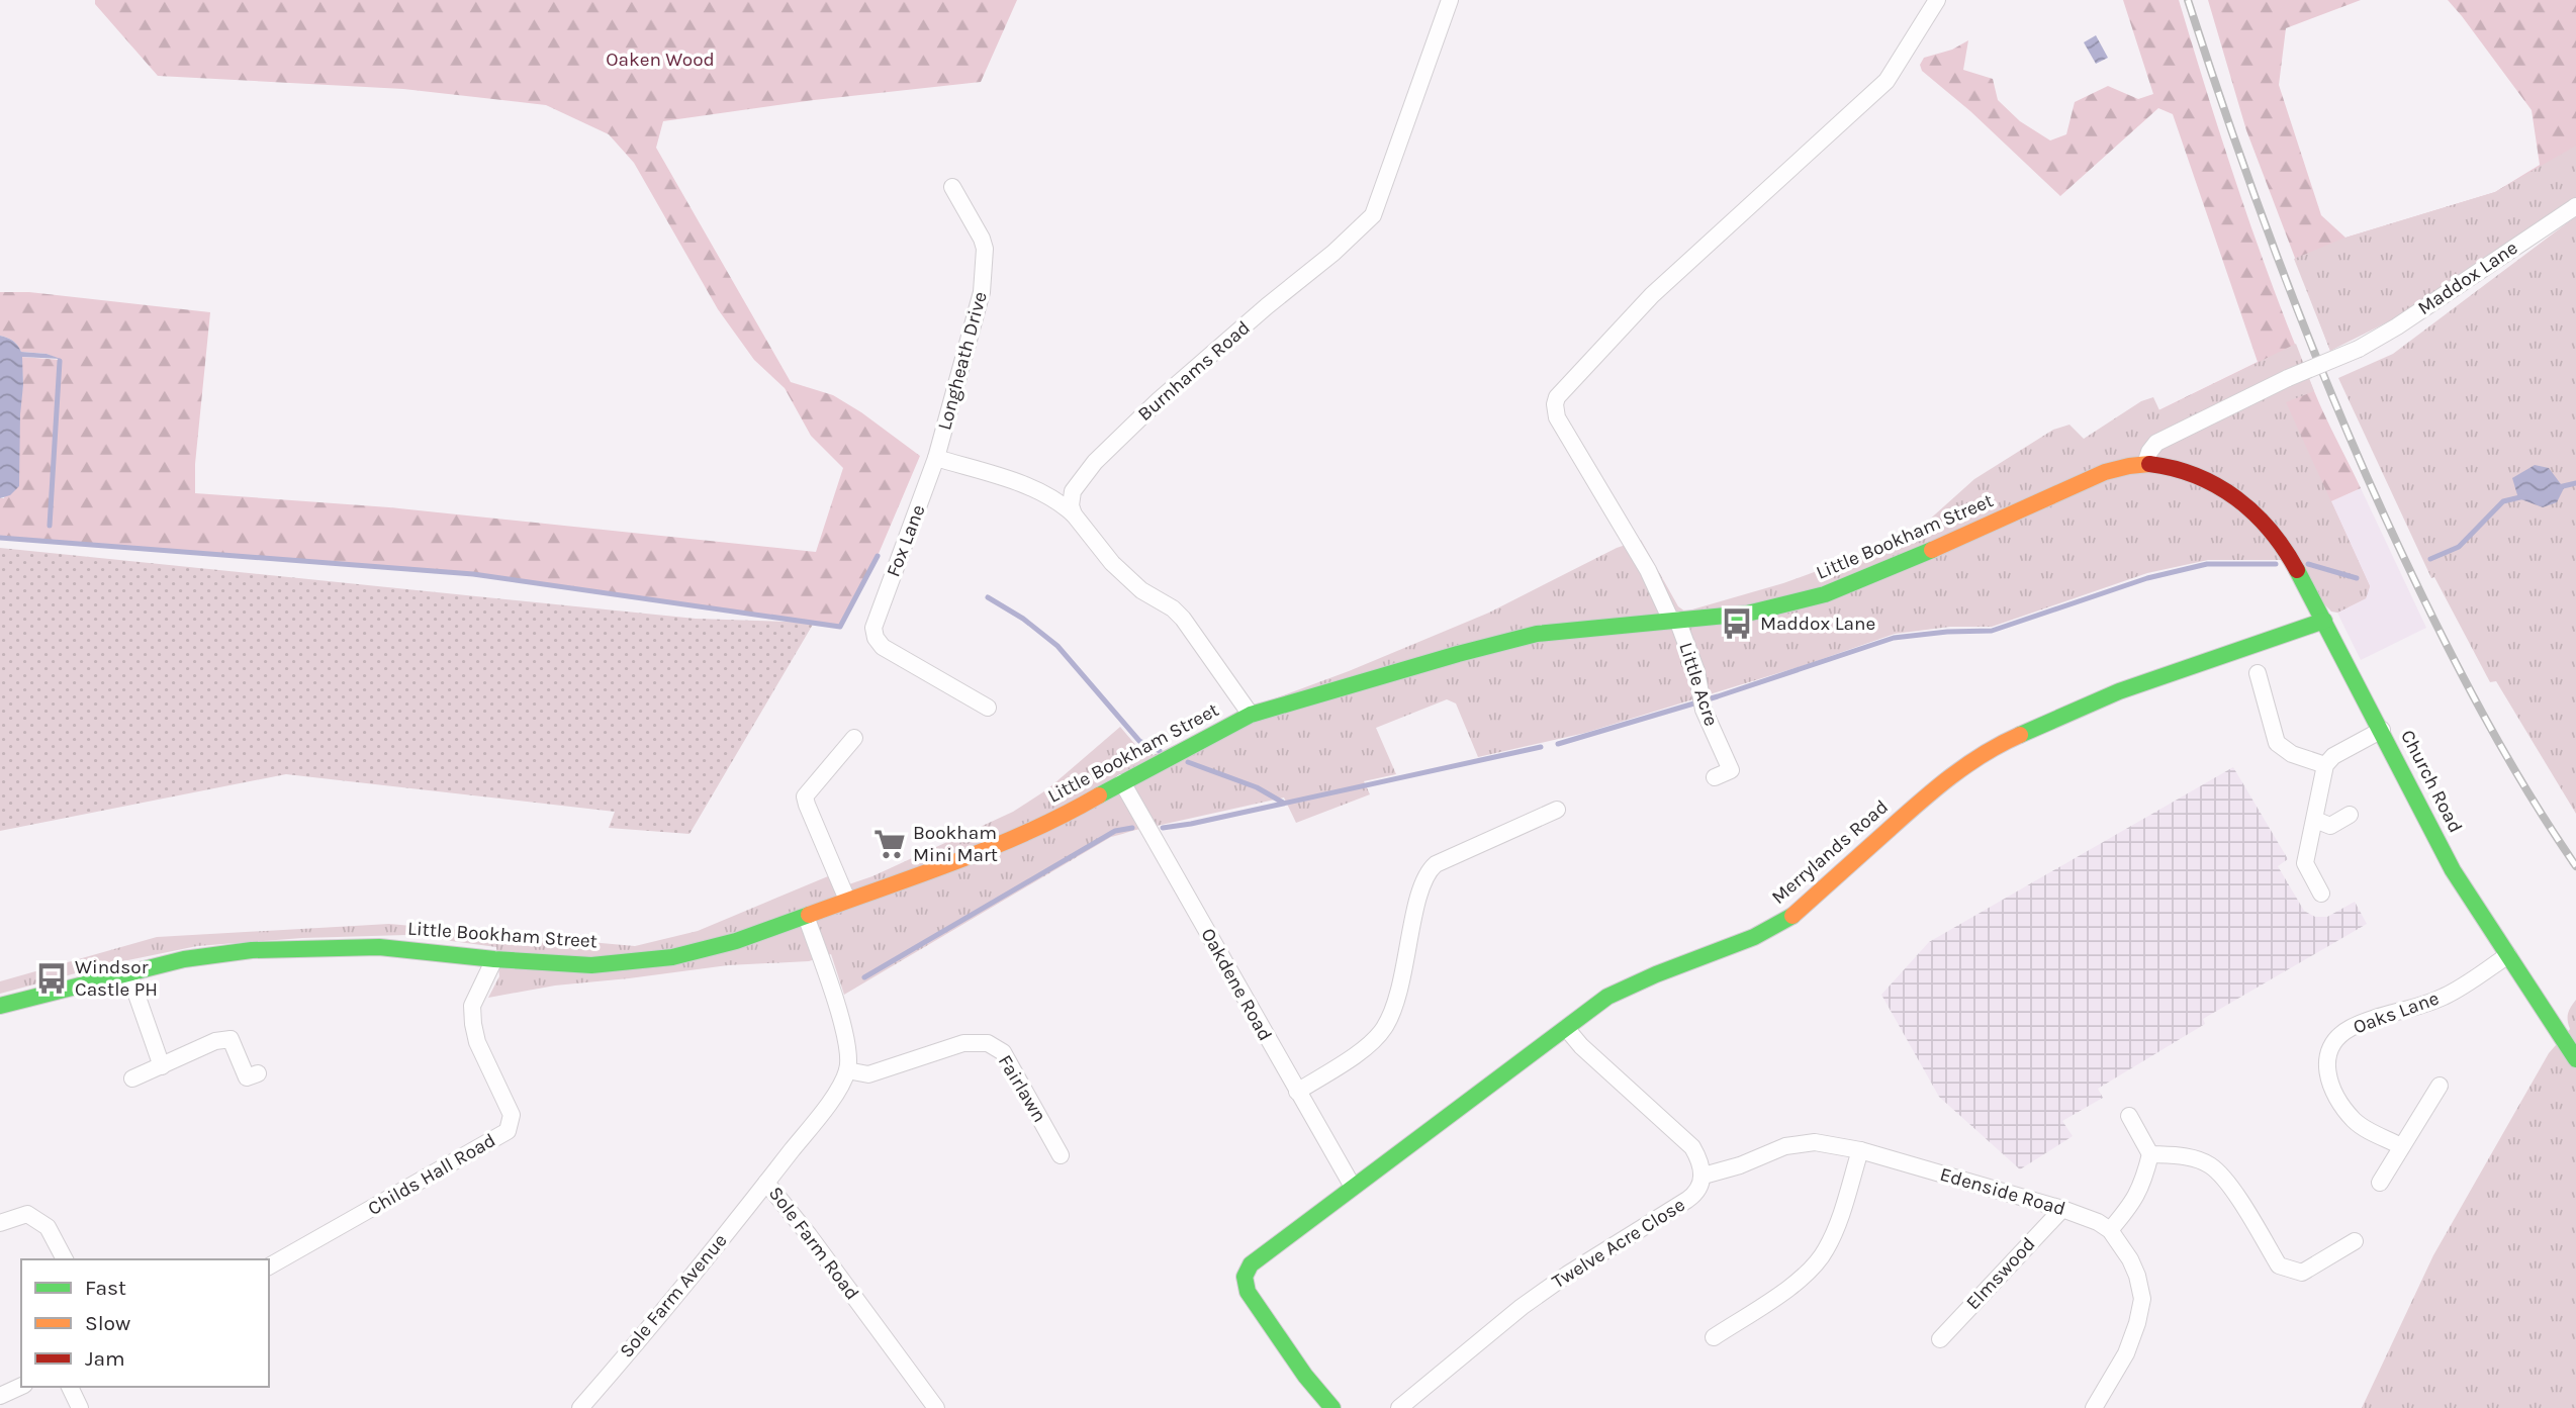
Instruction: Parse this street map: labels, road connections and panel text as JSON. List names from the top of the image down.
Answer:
{
  "streets": {
    "street": [
      "Maddox Lane",
      "Longheath Drive",
      "Burnhams Road",
      "Little Bookham Street",
      "Fox Lane",
      "Little Acre",
      "Church Road",
      "Merrylands Road",
      "Oakdene Road",
      "Oaks Lane",
      "Fairlawn",
      "Childs Hall Road",
      "Edenside Road",
      "Sole Farm Road",
      "Twelve Acre Close",
      "Elmswood",
      "Sole Farm Avenue"
    ]
  },
  "crossings": [
    ["Maddox Lane", "Little Bookham Street"],
    ["Longheath Drive", "Fox Lane"],
    ["Little Bookham Street", "Little Acre"],
    ["Little Bookham Street", "Church Road"],
    ["Little Bookham Street", "Oakdene Road"],
    ["Little Bookham Street", "Childs Hall Road"],
    ["Church Road", "Merrylands Road"],
    ["Church Road", "Oaks Lane"],
    ["Merrylands Road", "Oakdene Road"],
    ["Fairlawn", "Sole Farm Road"],
    ["Edenside Road", "Twelve Acre Close"],
    ["Edenside Road", "Elmswood"],
    ["Sole Farm Road", "Sole Farm Avenue"]
  ],
  "parks": ["Oaken Wood"],
  "places": {
    "bus stop": ["Maddox Lane", "Windsor Castle PH"],
    "supermarket": ["Bookham Mini Mart"]
  },
  "legend": ["Fast", "Slow", "Jam"]
}
